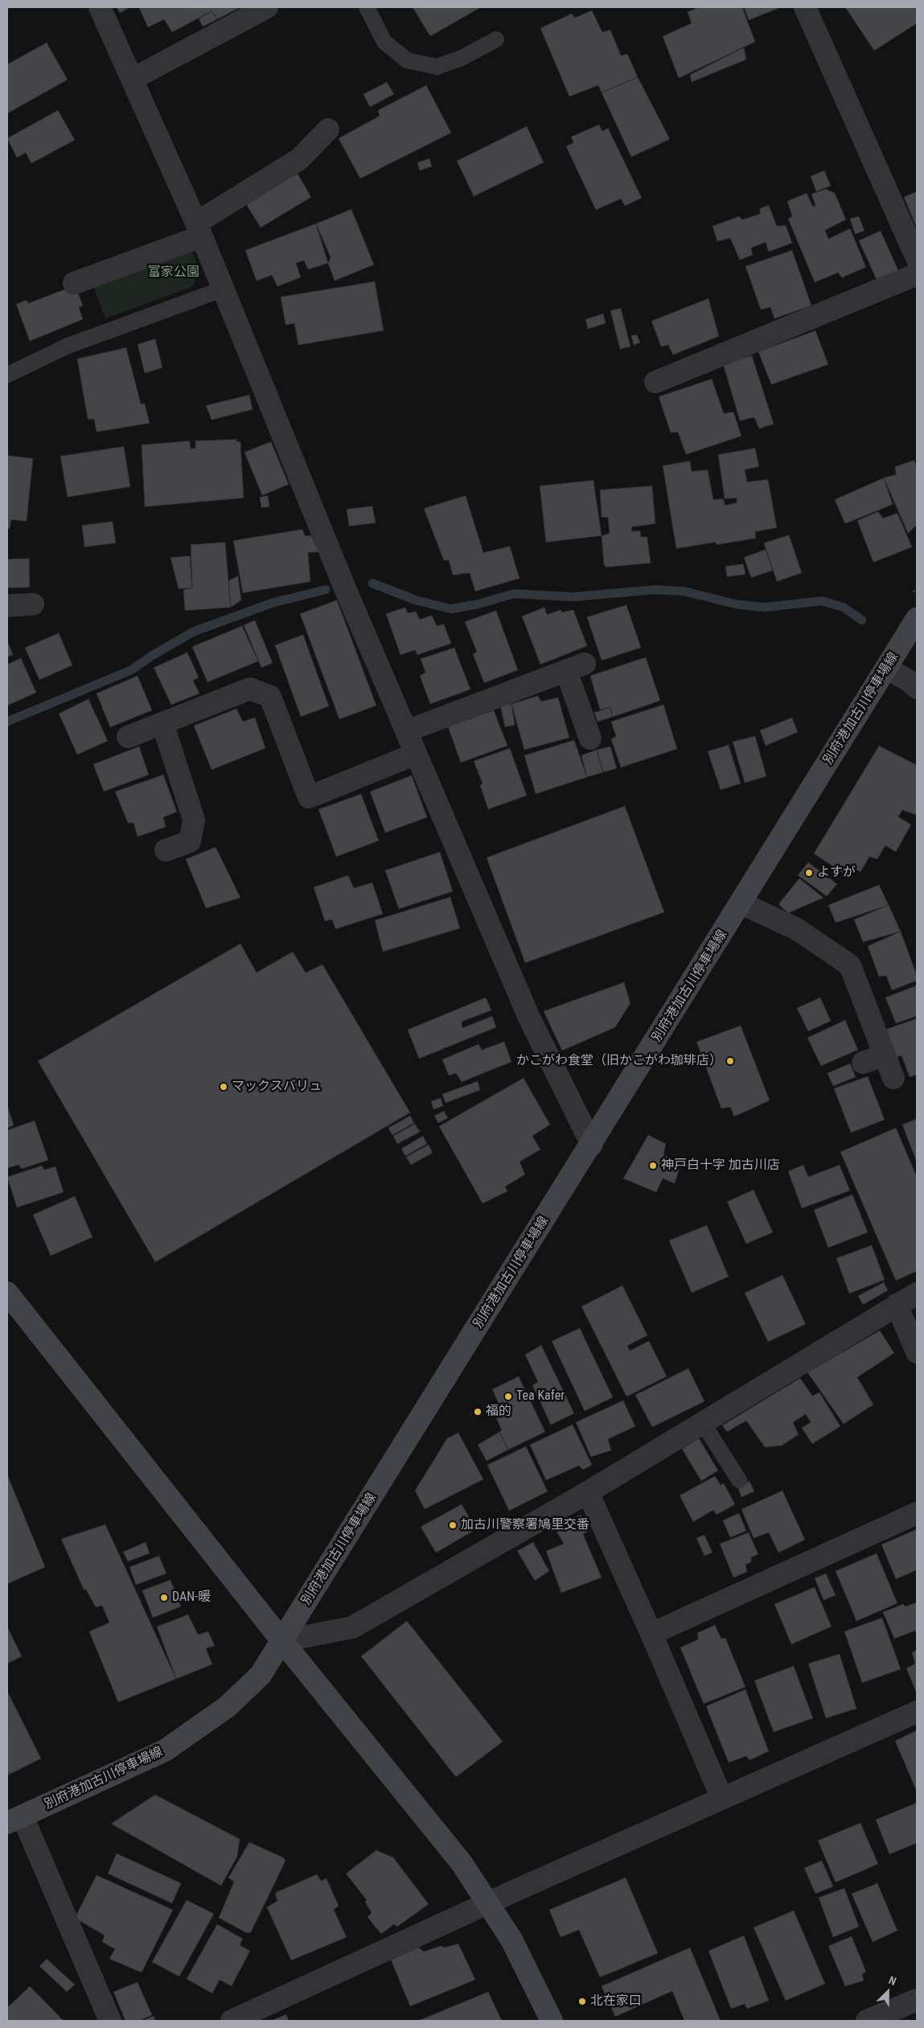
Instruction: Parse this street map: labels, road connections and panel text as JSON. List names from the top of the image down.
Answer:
{
  "streets": {
    "main road": ["別府港加古川停車場線"]
  },
  "parks": ["富家公園"],
  "places": [
    "よすが",
    "かこがわ食堂（旧かこがわ珈琲店）",
    "マックスバリュ",
    "神戸白十字 加古川店",
    "Tea Kafer",
    "福的",
    "加古川警察署鳩里交番",
    "DAN-暖",
    "北在家口"
  ],
  "north": "top right"
}
